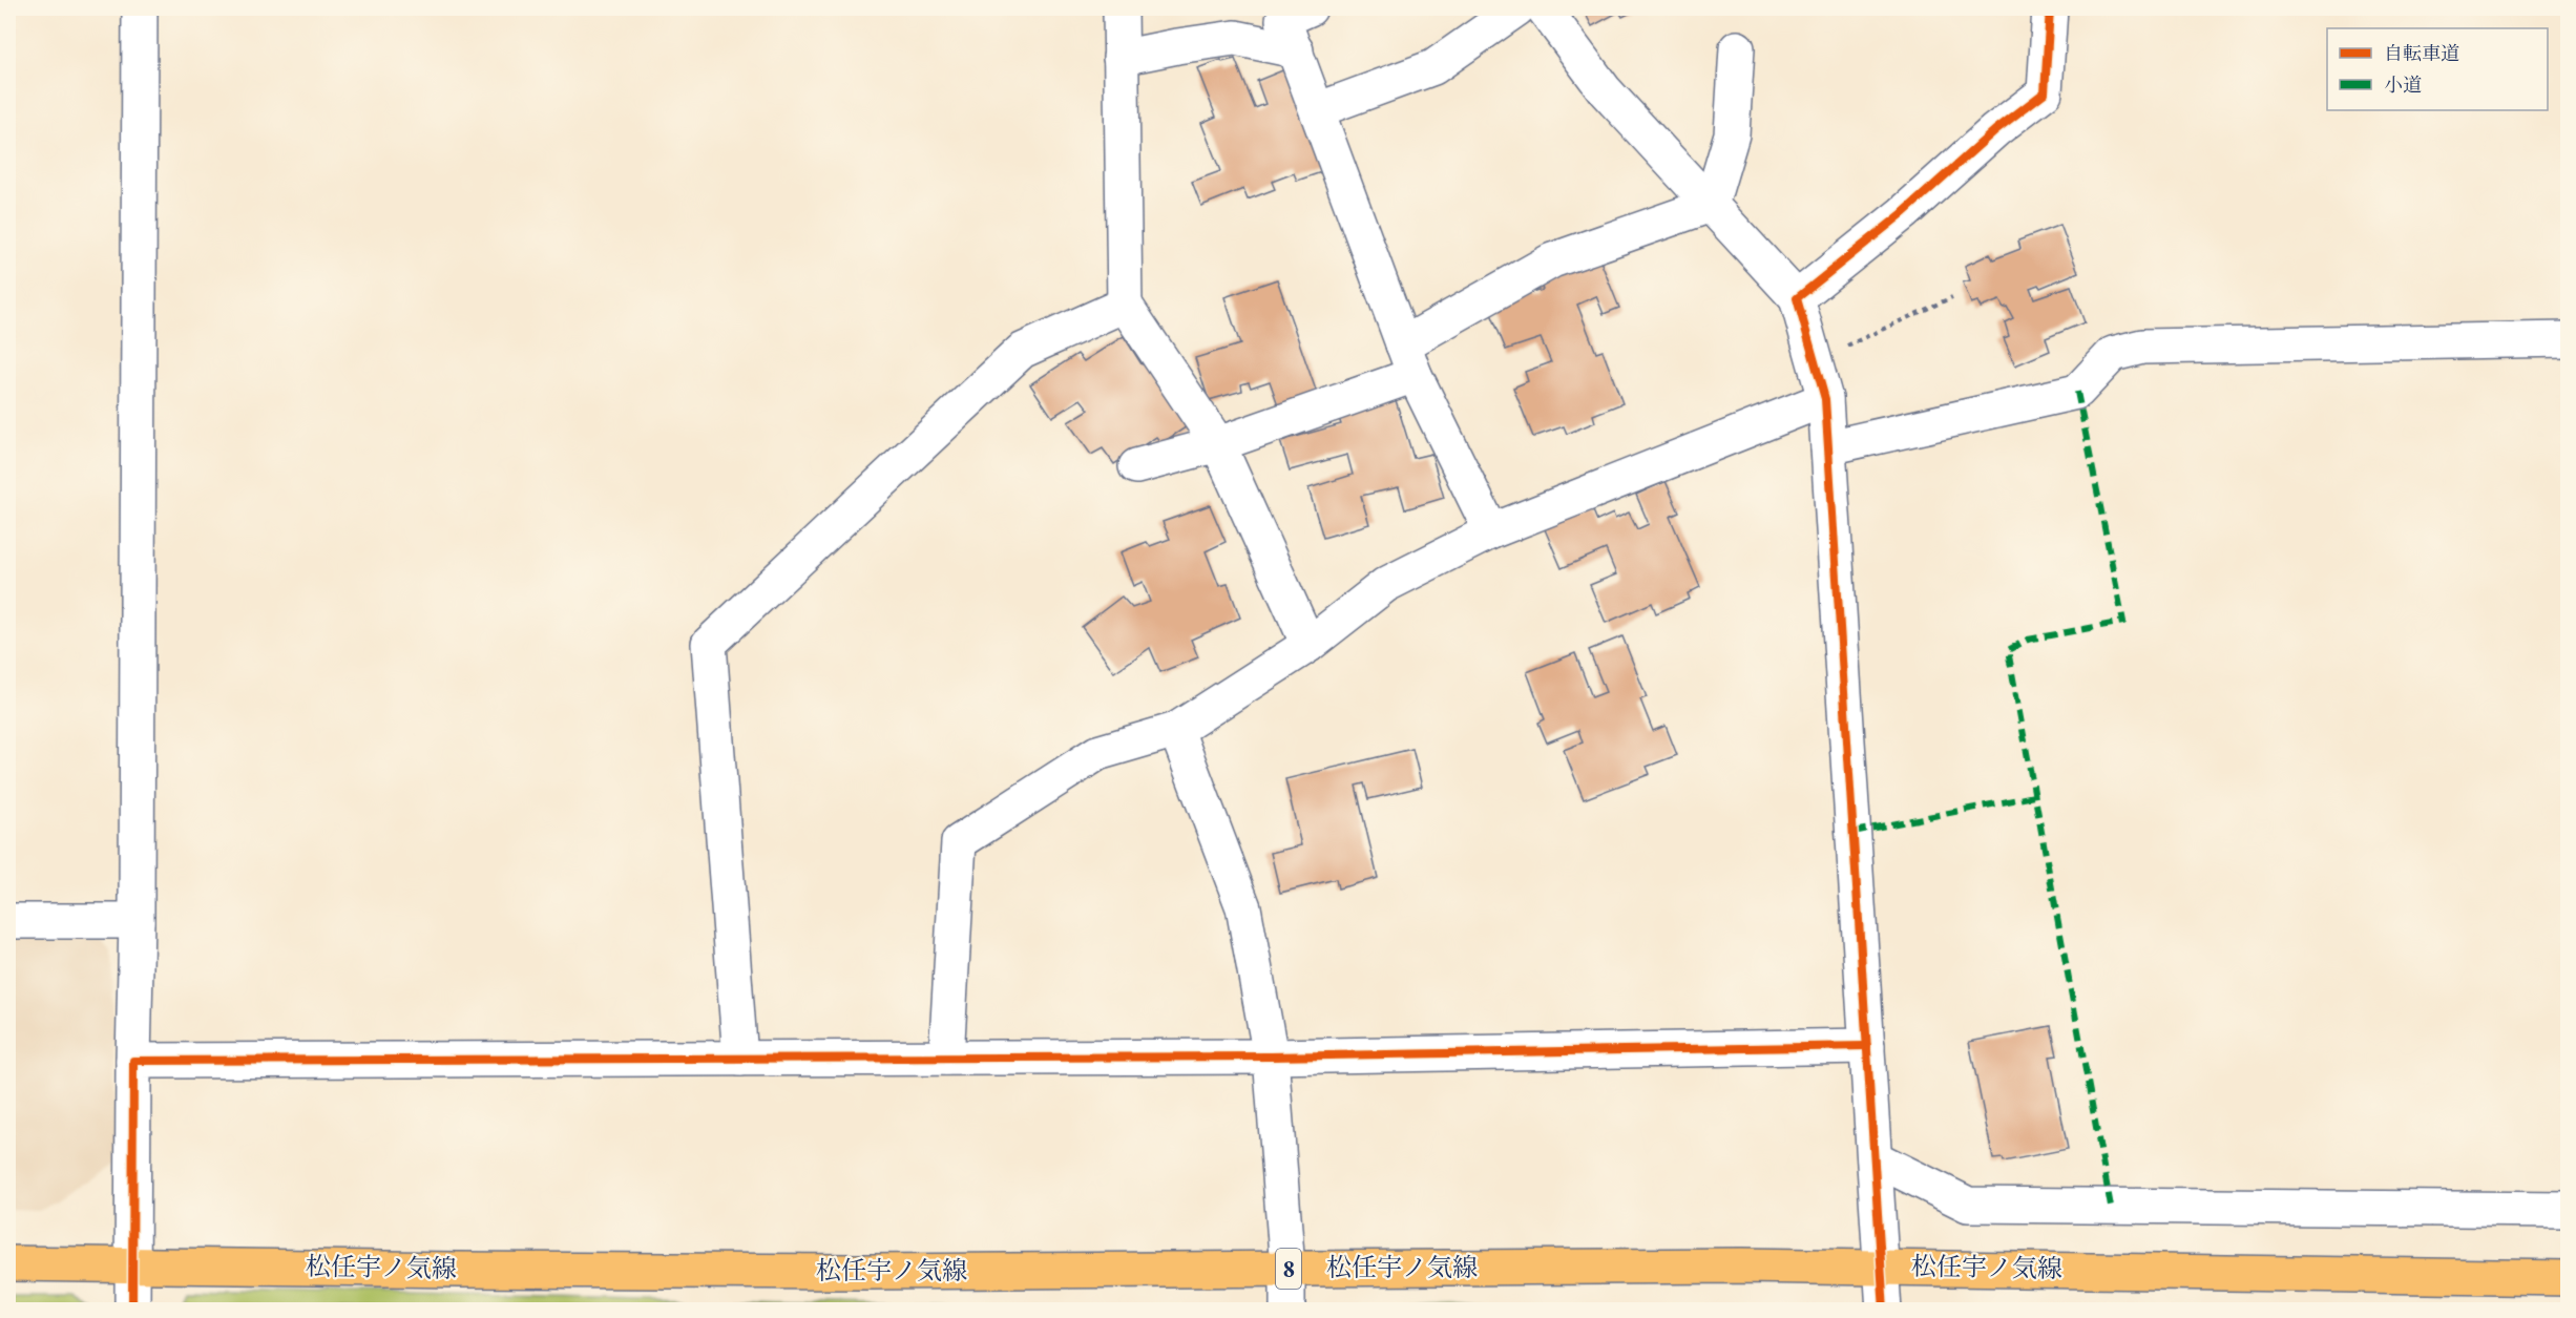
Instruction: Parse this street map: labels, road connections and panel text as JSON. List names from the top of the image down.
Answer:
{
  "streets": {
    "main road": ["松任宇ノ気線", "8"]
  },
  "legend": ["自転車道", "小道"]
}
